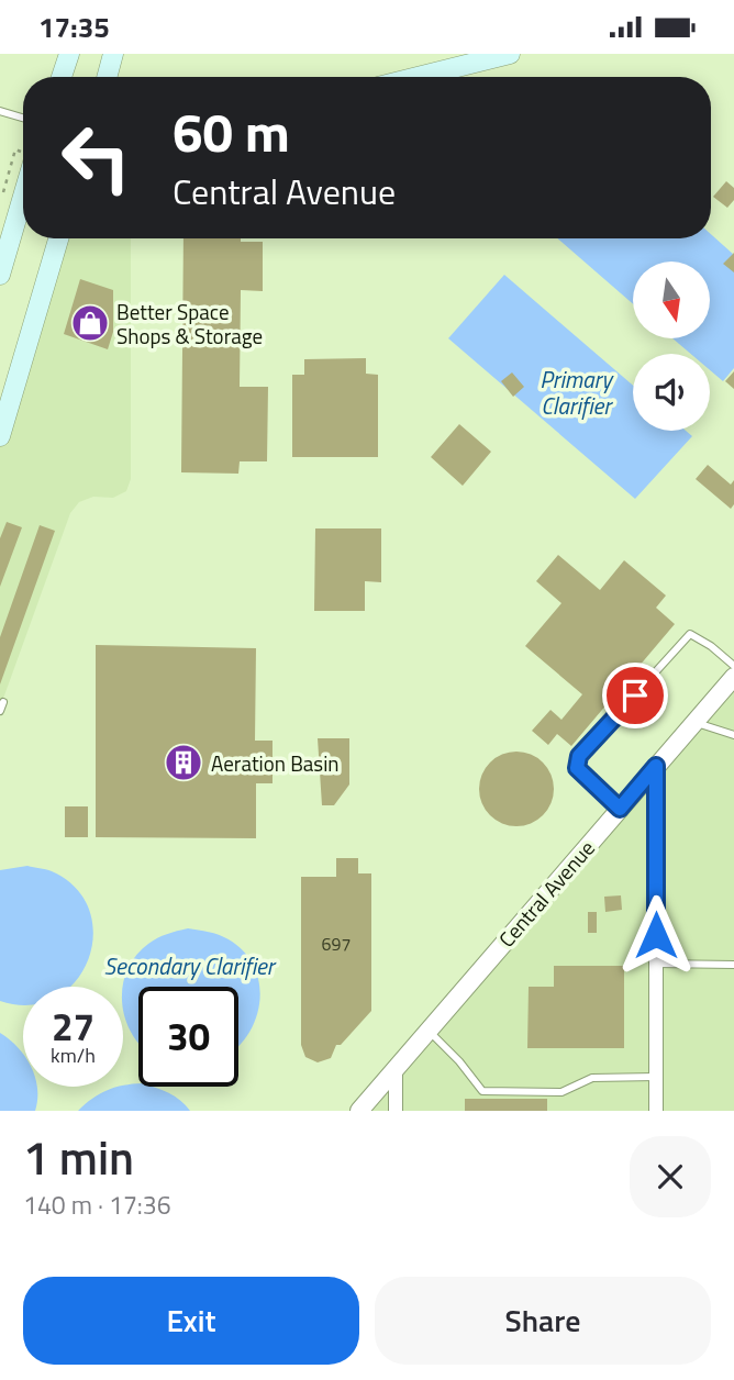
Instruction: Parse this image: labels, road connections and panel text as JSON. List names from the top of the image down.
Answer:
{
  "streets": {
    "street": ["Central Avenue"]
  },
  "water": ["Primary Clarifier", "Secondary Clarifier"],
  "places": {
    "shop": ["Better Space Shops & Storage"],
    "building": ["Aeration Basin"]
  },
  "house_numbers": ["697"],
  "north": "bottom",
  "page": {
    "status": "17:35",
    "turn": ["60 m", "Central Avenue"],
    "speed": "27 km/h",
    "limit": "30",
    "heading": ["1 min", "140 m · 17:36"],
    "buttons": ["Exit", "Share"]
  }
}
